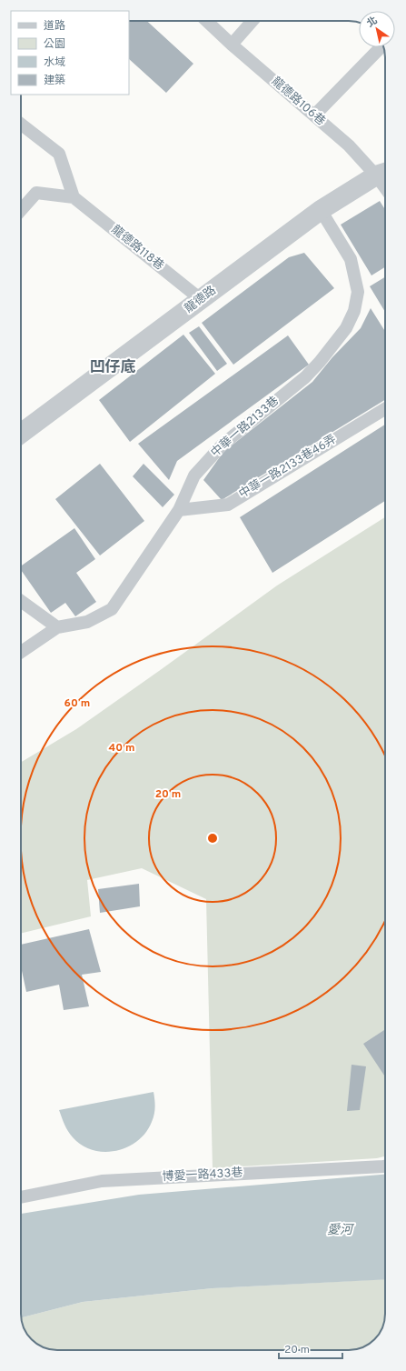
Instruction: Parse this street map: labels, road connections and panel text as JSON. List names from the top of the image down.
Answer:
{
  "streets": {
    "street": ["龍德路"],
    "lane": [
      "龍德路106巷",
      "龍德路118巷",
      "中華一路2133巷",
      "中華一路2133巷46弄",
      "博愛一路433巷"
    ]
  },
  "crossings": [
    ["龍德路106巷", "龍德路"],
    ["龍德路118巷", "龍德路"],
    ["龍德路", "中華一路2133巷"],
    ["中華一路2133巷", "中華一路2133巷46弄"]
  ],
  "districts": ["凹仔底"],
  "water": ["愛河"],
  "legend": [
    "道路",
    "公園",
    "水域",
    "建築"
  ],
  "scale_bar": "20 m",
  "north": "top left",
  "rings": ["60 m", "40 m", "20 m"]
}
